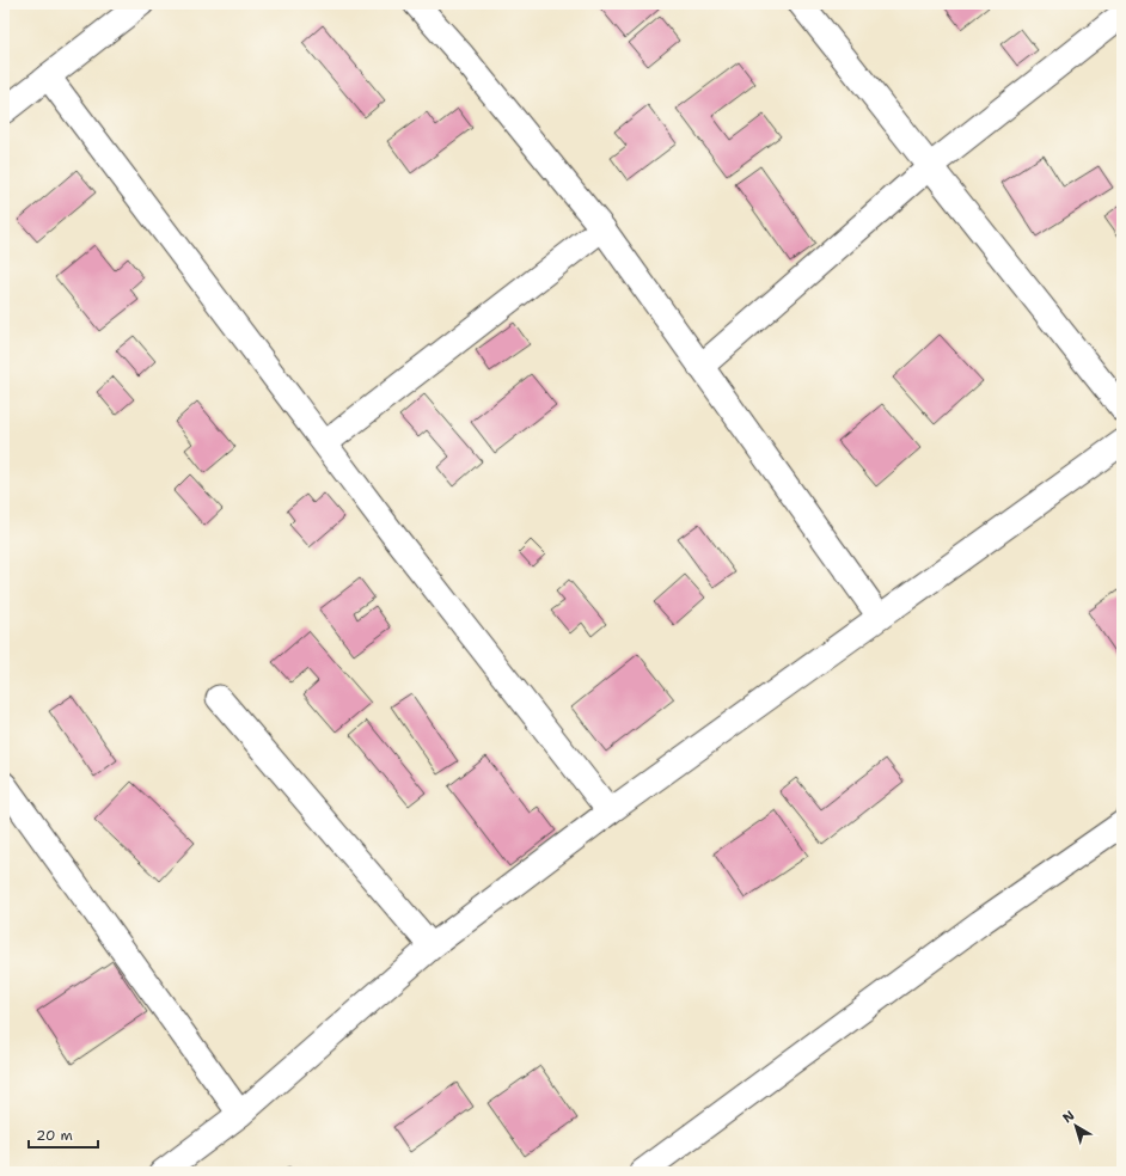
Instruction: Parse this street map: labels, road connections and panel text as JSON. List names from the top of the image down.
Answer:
{
  "scale_bar": "20 m",
  "north": "top left"
}
